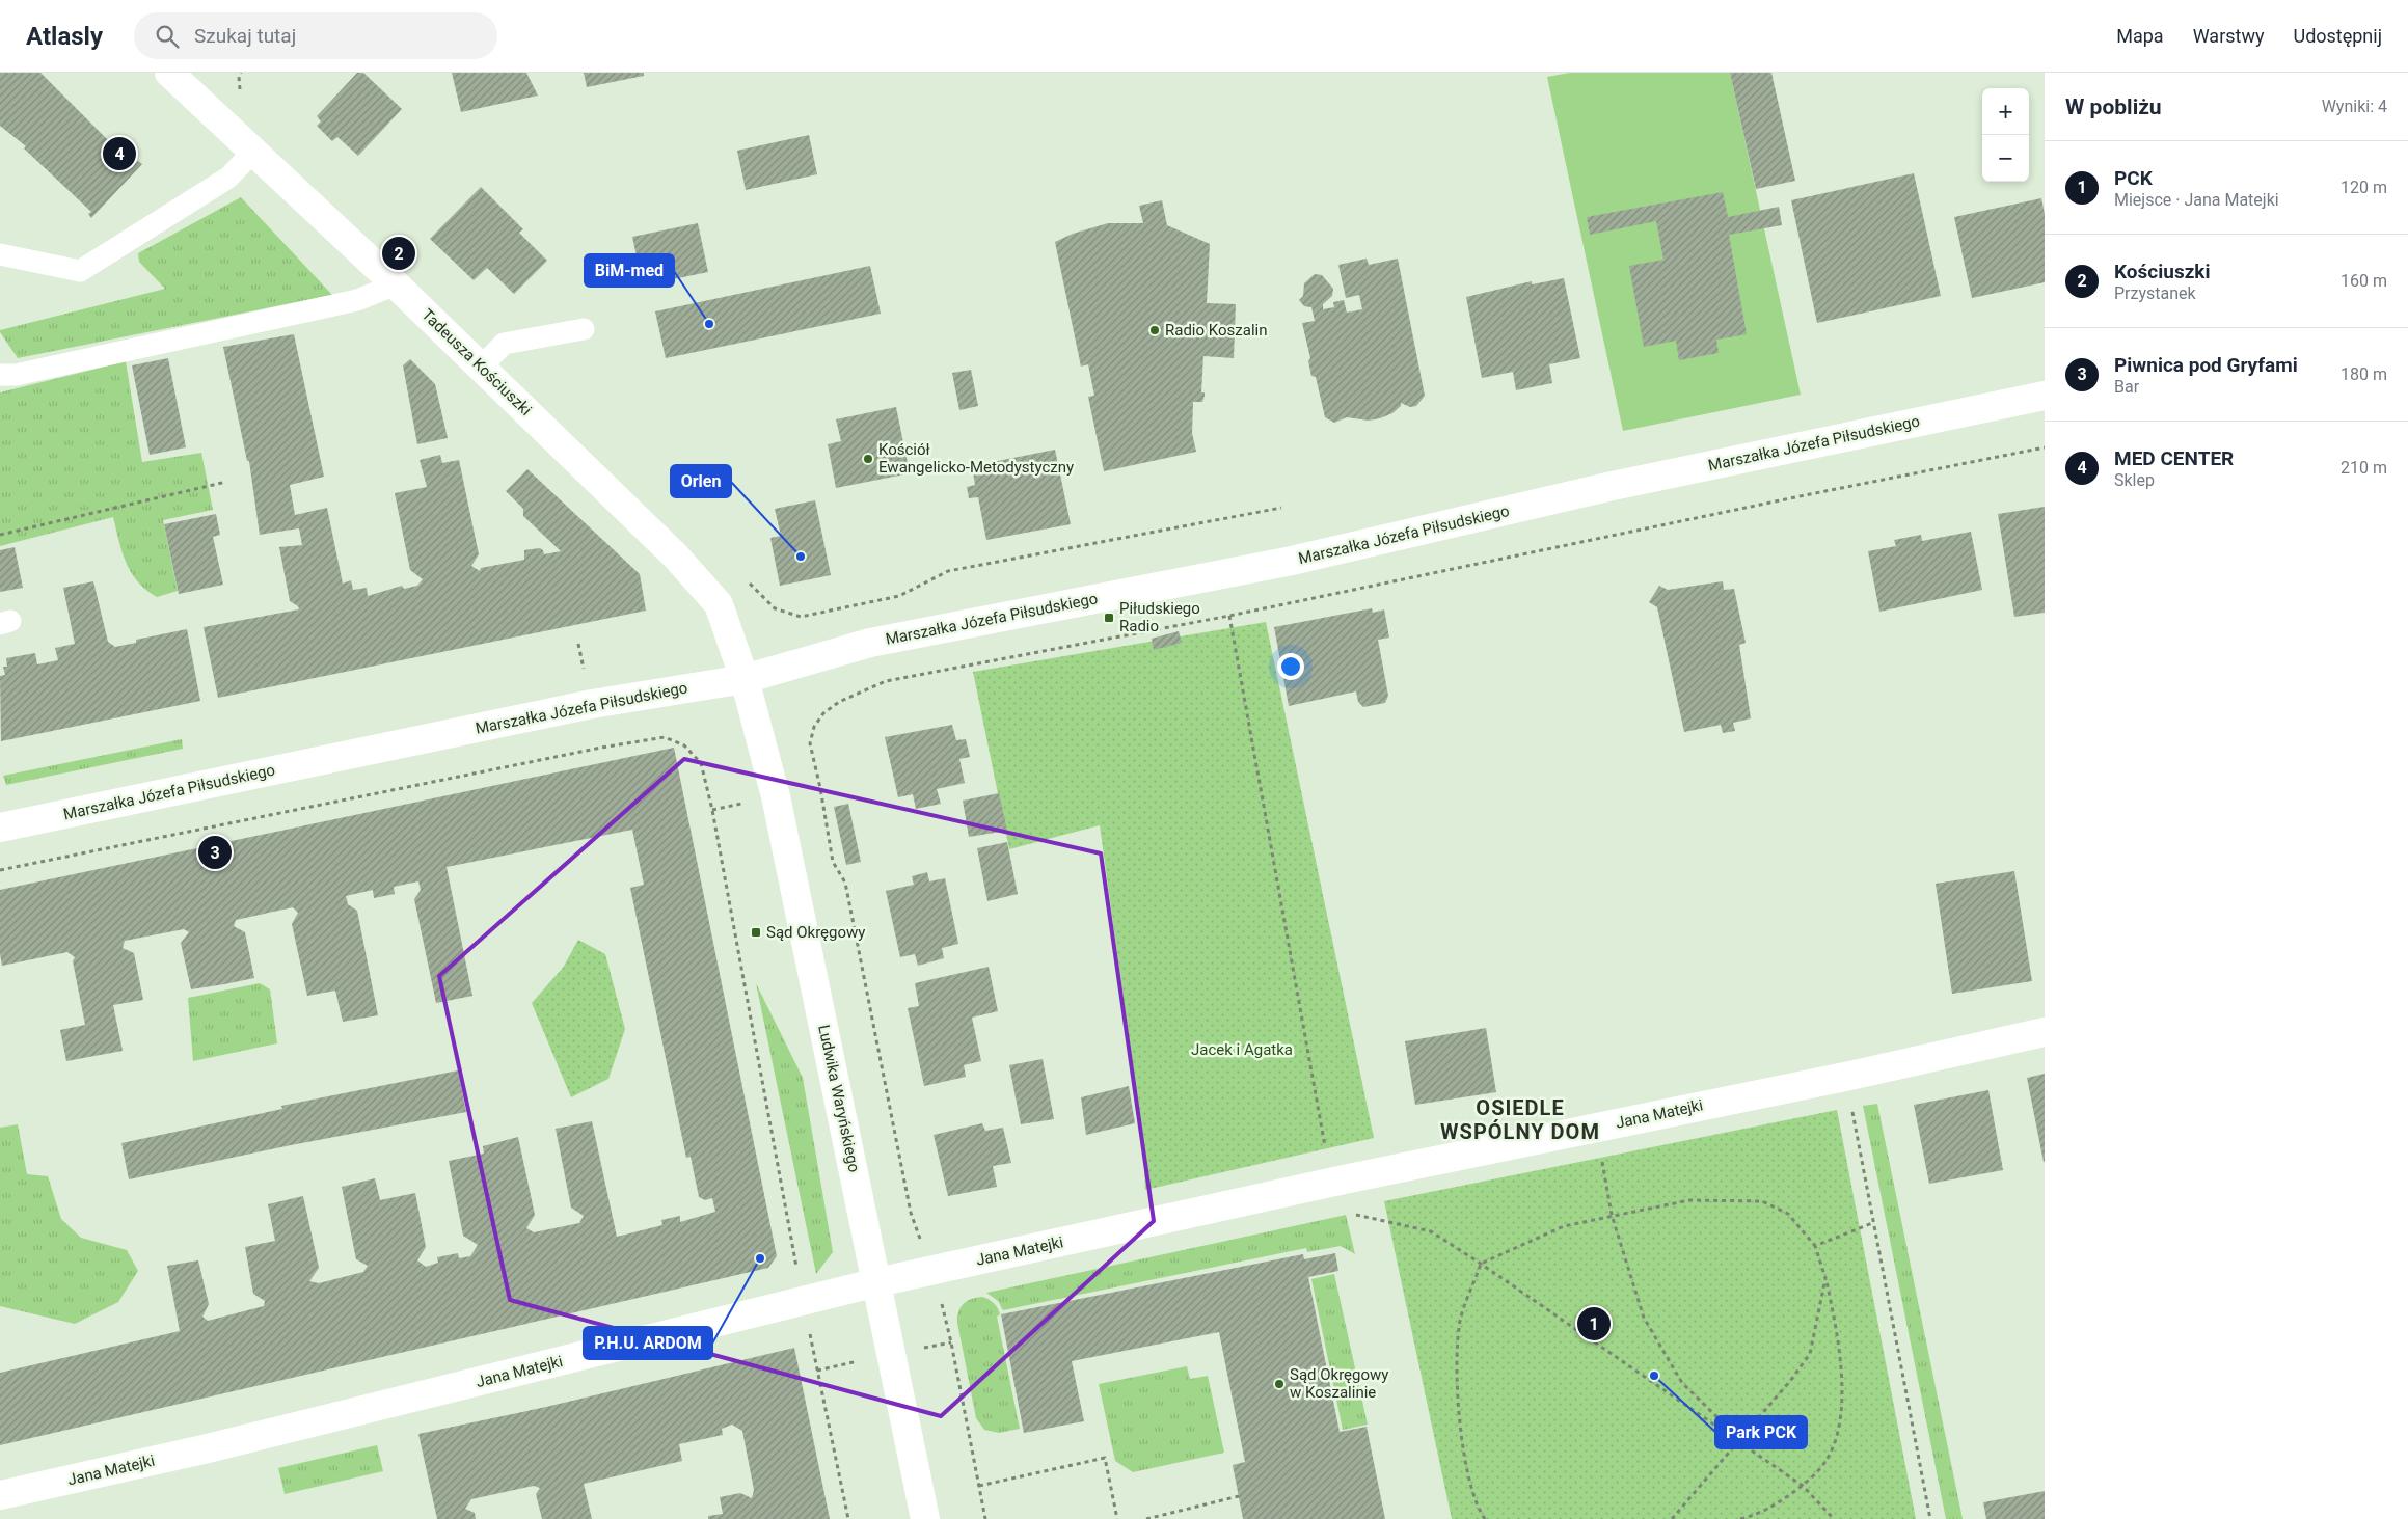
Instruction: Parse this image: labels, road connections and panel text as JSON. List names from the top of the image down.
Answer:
{
  "streets": {
    "street": [
      "Tadeusza Kościuszki",
      "Marszałka Józefa Piłsudskiego",
      "Ludwika Waryńskiego",
      "Jana Matejki"
    ]
  },
  "crossings": [
    ["Tadeusza Kościuszki", "Marszałka Józefa Piłsudskiego"],
    ["Tadeusza Kościuszki", "Ludwika Waryńskiego"],
    ["Marszałka Józefa Piłsudskiego", "Ludwika Waryńskiego"],
    ["Ludwika Waryńskiego", "Jana Matejki"]
  ],
  "districts": ["OSIEDLE WSPÓLNY DOM"],
  "parks": ["Jacek i Agatka"],
  "places": {
    "other": [
      "BiM-med",
      "Radio Koszalin",
      "Kościół Ewangelicko-Metodystyczny",
      "Orlen",
      "P.H.U. ARDOM",
      "Park PCK",
      "Sąd Okręgowy w Koszalinie"
    ],
    "transit": ["Piłudskiego Radio", "Sąd Okręgowy"]
  },
  "page": {
    "header": "Atlasly",
    "search": "Szukaj tutaj",
    "nav": ["Mapa", "Warstwy", "Udostępnij"],
    "heading": ["W pobliżu", "Wyniki: 4"],
    "map_buttons": ["+", "−"],
    "pins": [
      "4",
      "2",
      "3",
      "1"
    ],
    "list": [
      {
        "mark": "1",
        "name": "PCK",
        "note": "Miejsce · Jana Matejki",
        "value": "120 m"
      },
      {
        "mark": "2",
        "name": "Kościuszki",
        "note": "Przystanek",
        "value": "160 m"
      },
      {
        "mark": "3",
        "name": "Piwnica pod Gryfami",
        "note": "Bar",
        "value": "180 m"
      },
      {
        "mark": "4",
        "name": "MED CENTER",
        "note": "Sklep",
        "value": "210 m"
      }
    ]
  }
}
